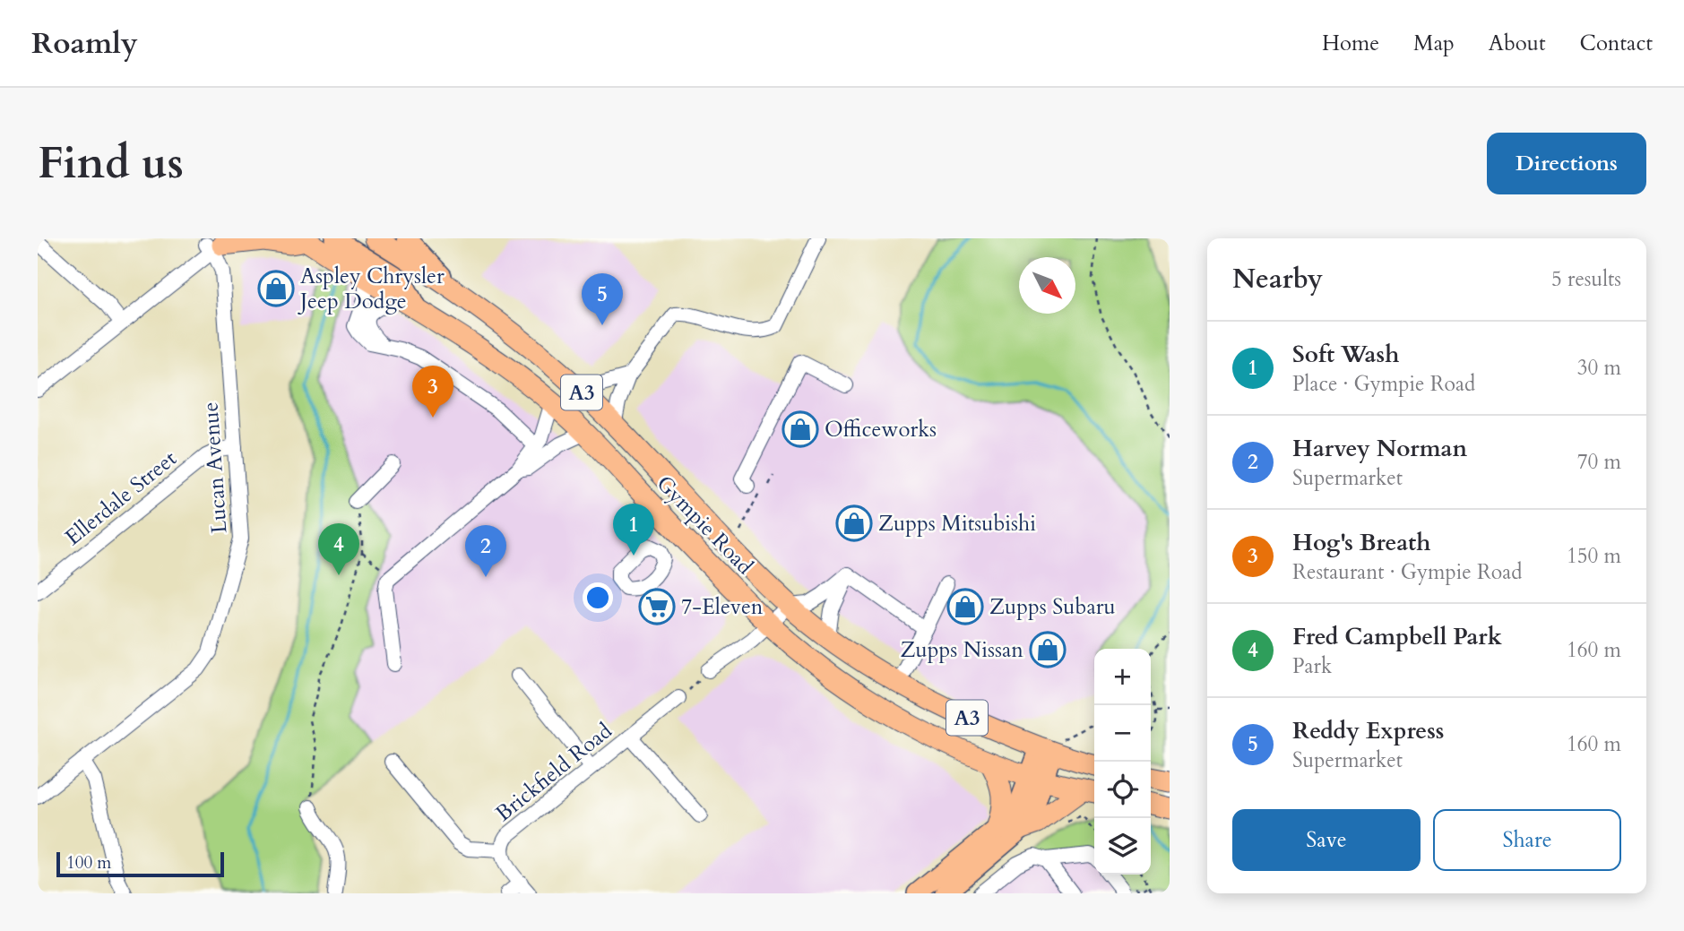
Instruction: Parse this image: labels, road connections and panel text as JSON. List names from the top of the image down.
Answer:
{
  "streets": {
    "highway": ["A3", "Gympie Road"],
    "street": ["Lucan Avenue", "Ellerdale Street", "Brickfield Road"]
  },
  "crossings": [
    ["Lucan Avenue", "Ellerdale Street"]
  ],
  "places": {
    "shop": [
      "Aspley Chrysler Jeep Dodge",
      "Officeworks",
      "Zupps Mitsubishi",
      "Zupps Subaru",
      "Zupps Nissan"
    ],
    "supermarket": ["7-Eleven"]
  },
  "scale_bar": "100 m",
  "north": "bottom right",
  "page": {
    "header": "Roamly",
    "nav": [
      "Home",
      "Map",
      "About",
      "Contact"
    ],
    "buttons": [
      "Directions",
      ["Save", "Share"]
    ],
    "title": "Find us",
    "heading": ["Nearby", "5 results"],
    "pins": [
      "5",
      "3",
      "1",
      "4",
      "2"
    ],
    "list": [
      {
        "mark": "1",
        "name": "Soft Wash",
        "note": "Place · Gympie Road",
        "value": "30 m"
      },
      {
        "mark": "2",
        "name": "Harvey Norman",
        "note": "Supermarket",
        "value": "70 m"
      },
      {
        "mark": "3",
        "name": "Hog's Breath",
        "note": "Restaurant · Gympie Road",
        "value": "150 m"
      },
      {
        "mark": "4",
        "name": "Fred Campbell Park",
        "note": "Park",
        "value": "160 m"
      },
      {
        "mark": "5",
        "name": "Reddy Express",
        "note": "Supermarket",
        "value": "160 m"
      }
    ],
    "map_buttons": ["+", "−"],
    "scale": "100 m"
  }
}
